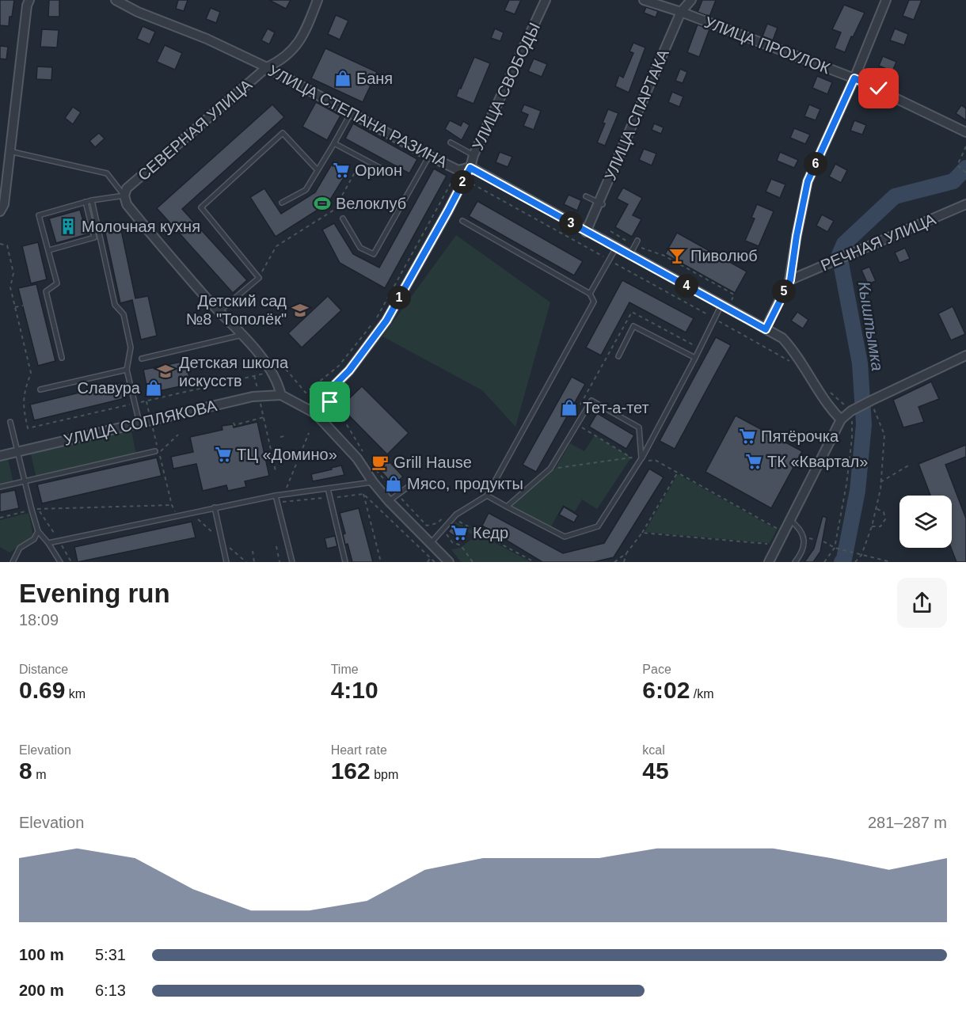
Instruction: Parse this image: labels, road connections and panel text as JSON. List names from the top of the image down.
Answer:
{
  "streets": {
    "street": [
      "УЛИЦА ПРОУЛОК",
      "УЛИЦА СВОБОДЫ",
      "УЛИЦА СПАРТАКА",
      "УЛИЦА СТЕПАНА РАЗИНА",
      "СЕВЕРНАЯ УЛИЦА",
      "РЕЧНАЯ УЛИЦА",
      "УЛИЦА СОПЛЯКОВА"
    ]
  },
  "crossings": [
    ["УЛИЦА ПРОУЛОК", "УЛИЦА СПАРТАКА"],
    ["УЛИЦА СВОБОДЫ", "УЛИЦА СТЕПАНА РАЗИНА"],
    ["УЛИЦА СПАРТАКА", "УЛИЦА СТЕПАНА РАЗИНА"],
    ["УЛИЦА СТЕПАНА РАЗИНА", "СЕВЕРНАЯ УЛИЦА"]
  ],
  "water": ["Кыштымка"],
  "places": {
    "shop": [
      "Баня",
      "Славура",
      "Тет-а-тет",
      "Мясо, продукты"
    ],
    "supermarket": [
      "Орион",
      "Пятёрочка",
      "ТЦ «Домино»",
      "ТК «Квартал»",
      "Кедр"
    ],
    "sports": ["Велоклуб"],
    "building": ["Молочная кухня"],
    "bar": ["Пиволюб"],
    "school or university": ["Детский сад №8 \"Тополёк\"", "Детская школа искусств"],
    "cafe": ["Grill Hause"]
  },
  "page": {
    "pins": [
      "6",
      "2",
      "3",
      "4",
      "5",
      "1"
    ],
    "heading": ["Evening run", "18:09"],
    "stats": [
      ["Distance", "0.69 km"],
      ["Time", "4:10"],
      ["Pace", "6:02 /km"],
      ["Elevation", "8 m"],
      ["Heart rate", "162 bpm"],
      ["kcal", "45"]
    ],
    "chart": ["Elevation", "281–287 m"],
    "list": [
      {
        "name": "100 m",
        "note": "5:31"
      },
      {
        "name": "200 m",
        "note": "6:13"
      }
    ]
  }
}
